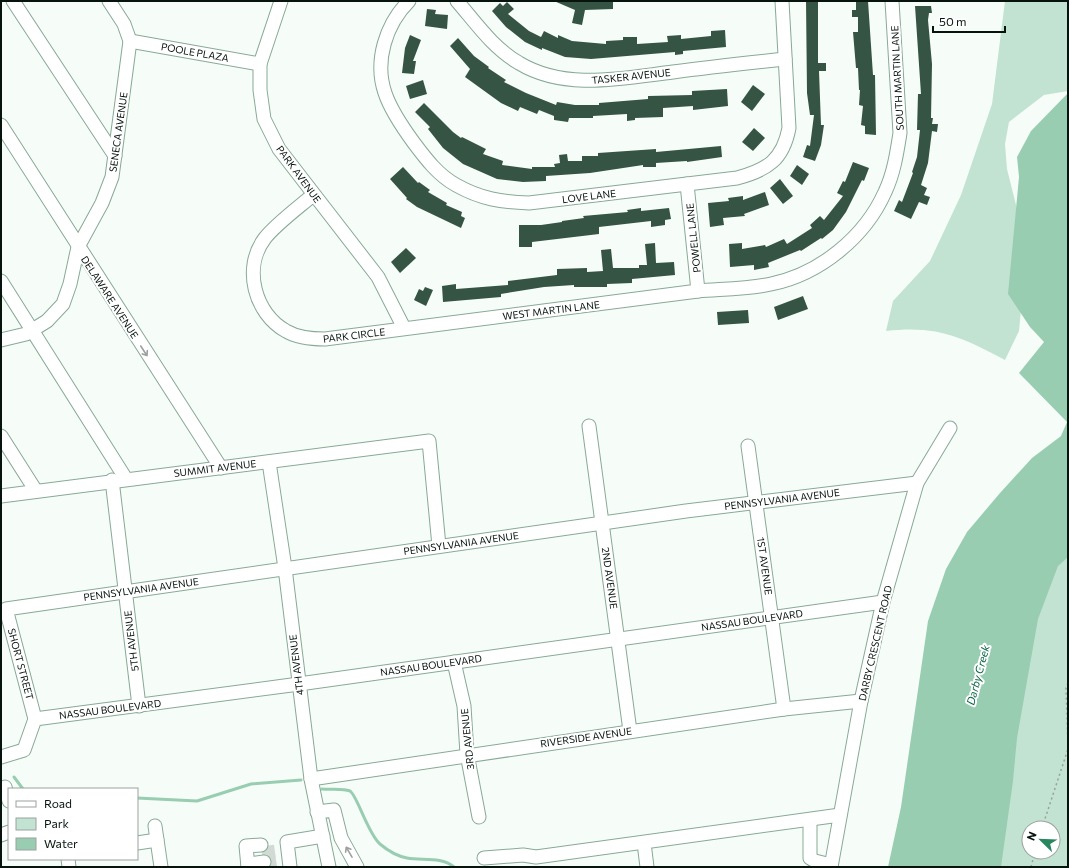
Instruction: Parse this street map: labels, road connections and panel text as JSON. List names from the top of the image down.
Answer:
{
  "streets": {
    "street": [
      "POOLE PLAZA",
      "TASKER AVENUE",
      "SOUTH MARTIN LANE",
      "SENECA AVENUE",
      "PARK AVENUE",
      "LOVE LANE",
      "POWELL LANE",
      "DELAWARE AVENUE",
      "WEST MARTIN LANE",
      "PARK CIRCLE",
      "SUMMIT AVENUE",
      "PENNSYLVANIA AVENUE",
      "1ST AVENUE",
      "2ND AVENUE",
      "NASSAU BOULEVARD",
      "5TH AVENUE",
      "DARBY CRESCENT ROAD",
      "SHORT STREET",
      "4TH AVENUE",
      "RIVERSIDE AVENUE",
      "3RD AVENUE"
    ]
  },
  "crossings": [
    ["POOLE PLAZA", "SENECA AVENUE"],
    ["POOLE PLAZA", "PARK AVENUE"],
    ["TASKER AVENUE", "LOVE LANE"],
    ["SOUTH MARTIN LANE", "POWELL LANE"],
    ["SOUTH MARTIN LANE", "WEST MARTIN LANE"],
    ["SENECA AVENUE", "DELAWARE AVENUE"],
    ["PARK AVENUE", "WEST MARTIN LANE"],
    ["PARK AVENUE", "PARK CIRCLE"],
    ["LOVE LANE", "POWELL LANE"],
    ["POWELL LANE", "WEST MARTIN LANE"],
    ["DELAWARE AVENUE", "SUMMIT AVENUE"],
    ["WEST MARTIN LANE", "PARK CIRCLE"],
    ["SUMMIT AVENUE", "PENNSYLVANIA AVENUE"],
    ["SUMMIT AVENUE", "5TH AVENUE"],
    ["SUMMIT AVENUE", "4TH AVENUE"],
    ["PENNSYLVANIA AVENUE", "1ST AVENUE"],
    ["PENNSYLVANIA AVENUE", "2ND AVENUE"],
    ["PENNSYLVANIA AVENUE", "5TH AVENUE"],
    ["PENNSYLVANIA AVENUE", "DARBY CRESCENT ROAD"],
    ["PENNSYLVANIA AVENUE", "SHORT STREET"],
    ["PENNSYLVANIA AVENUE", "4TH AVENUE"],
    ["1ST AVENUE", "NASSAU BOULEVARD"],
    ["1ST AVENUE", "RIVERSIDE AVENUE"],
    ["2ND AVENUE", "NASSAU BOULEVARD"],
    ["2ND AVENUE", "RIVERSIDE AVENUE"],
    ["NASSAU BOULEVARD", "5TH AVENUE"],
    ["NASSAU BOULEVARD", "DARBY CRESCENT ROAD"],
    ["NASSAU BOULEVARD", "SHORT STREET"],
    ["NASSAU BOULEVARD", "4TH AVENUE"],
    ["NASSAU BOULEVARD", "3RD AVENUE"],
    ["DARBY CRESCENT ROAD", "RIVERSIDE AVENUE"],
    ["4TH AVENUE", "RIVERSIDE AVENUE"],
    ["RIVERSIDE AVENUE", "3RD AVENUE"]
  ],
  "water": ["Darby Creek"],
  "legend": ["Road", "Park", "Water"],
  "scale_bar": "50 m",
  "north": "top left"
}
